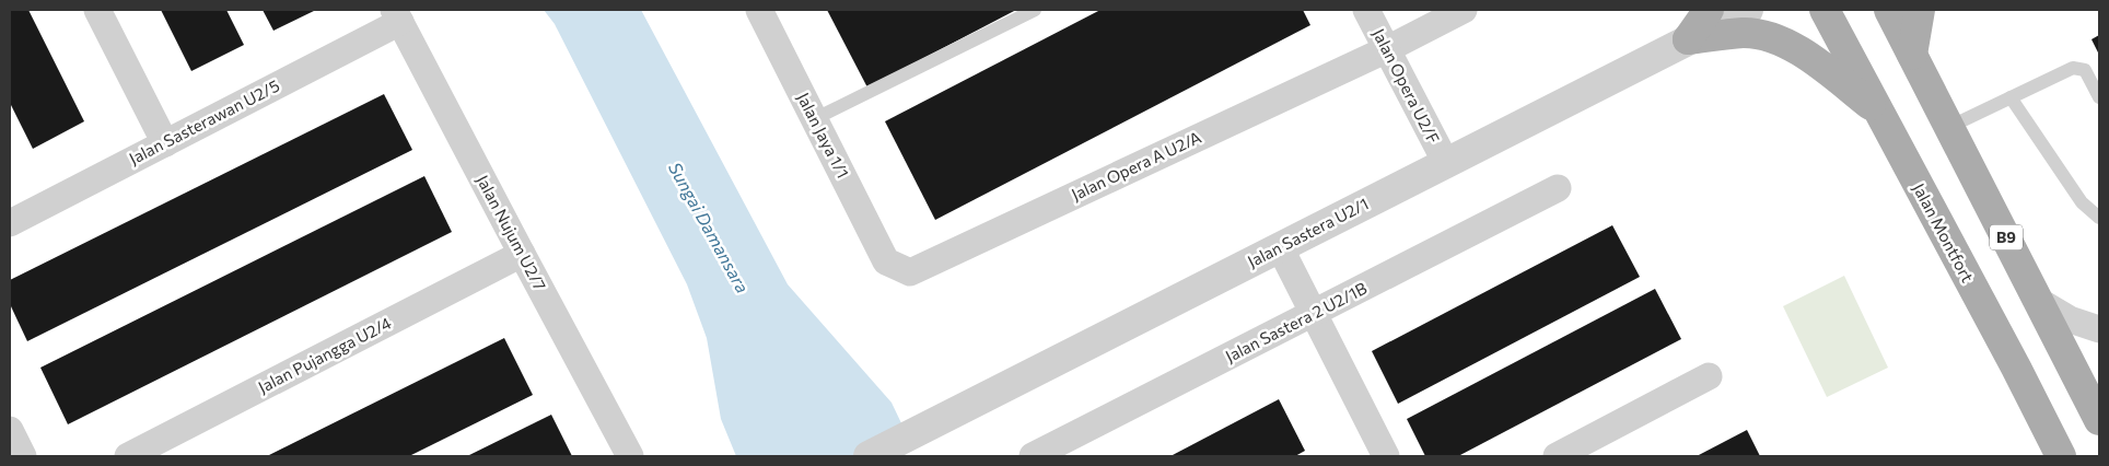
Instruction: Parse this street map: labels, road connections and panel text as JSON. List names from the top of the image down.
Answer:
{
  "streets": {
    "main road": ["Jalan Montfort", "B9"],
    "street": [
      "Jalan Opera U2/F",
      "Jalan Sasterawan U2/5",
      "Jalan Jaya 1/1",
      "Jalan Opera A U2/A",
      "Jalan Nujum U2/7",
      "Jalan Sastera U2/1",
      "Jalan Sastera 2 U2/1B",
      "Jalan Pujangga U2/4"
    ]
  },
  "crossings": [
    ["Jalan Opera U2/F", "Jalan Opera A U2/A"],
    ["Jalan Opera U2/F", "Jalan Sastera U2/1"],
    ["Jalan Sasterawan U2/5", "Jalan Nujum U2/7"],
    ["Jalan Jaya 1/1", "Jalan Opera A U2/A"],
    ["Jalan Nujum U2/7", "Jalan Pujangga U2/4"]
  ],
  "water": ["Sungai Damansara"]
}
